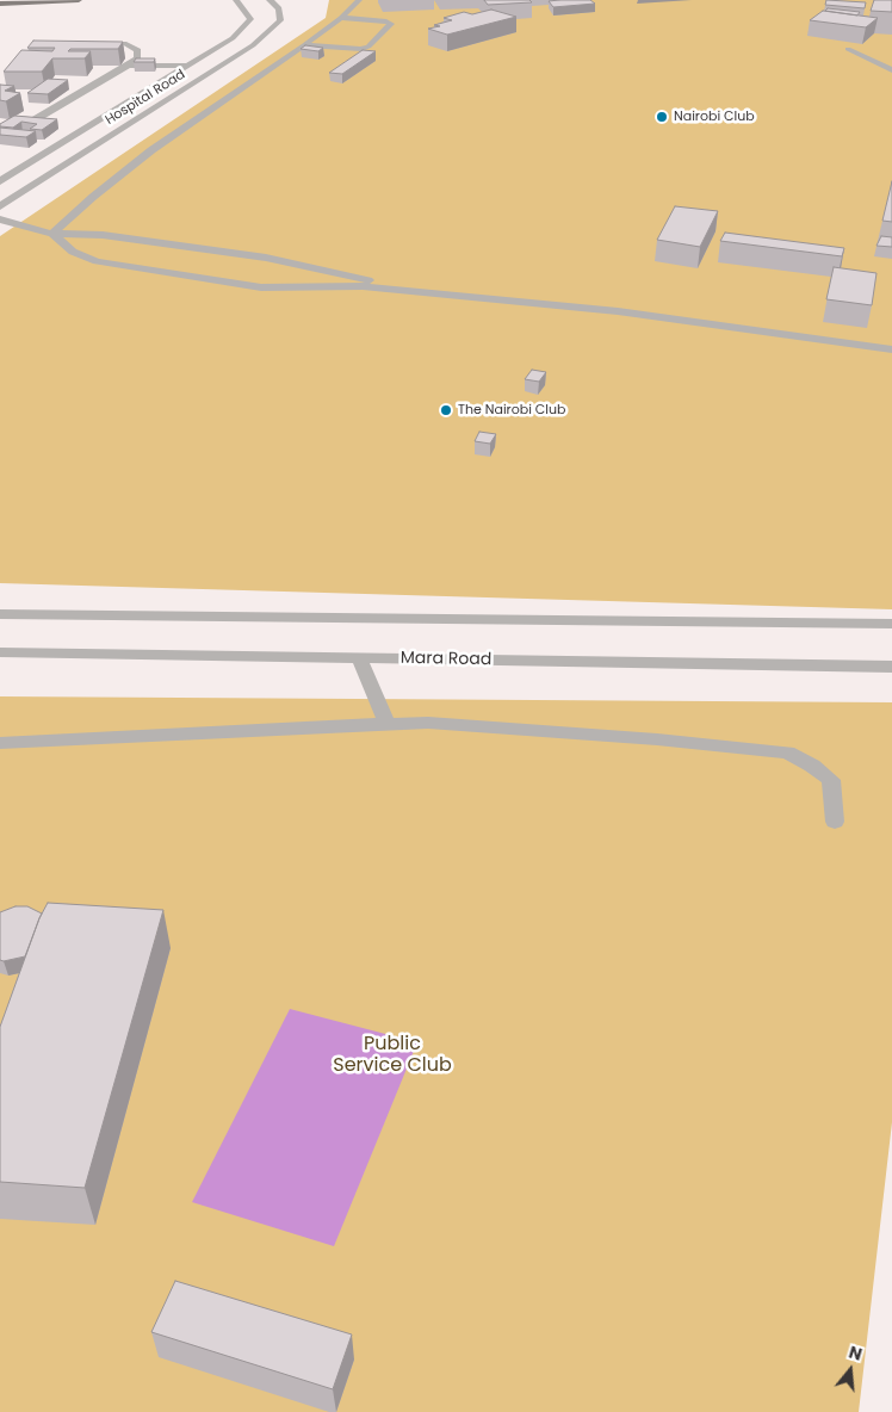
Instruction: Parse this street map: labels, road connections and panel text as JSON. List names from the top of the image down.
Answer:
{
  "streets": {
    "street": ["Hospital Road", "Mara Road"]
  },
  "parks": ["Public Service Club"],
  "places": ["Nairobi Club", "The Nairobi Club"],
  "north": "top"
}
